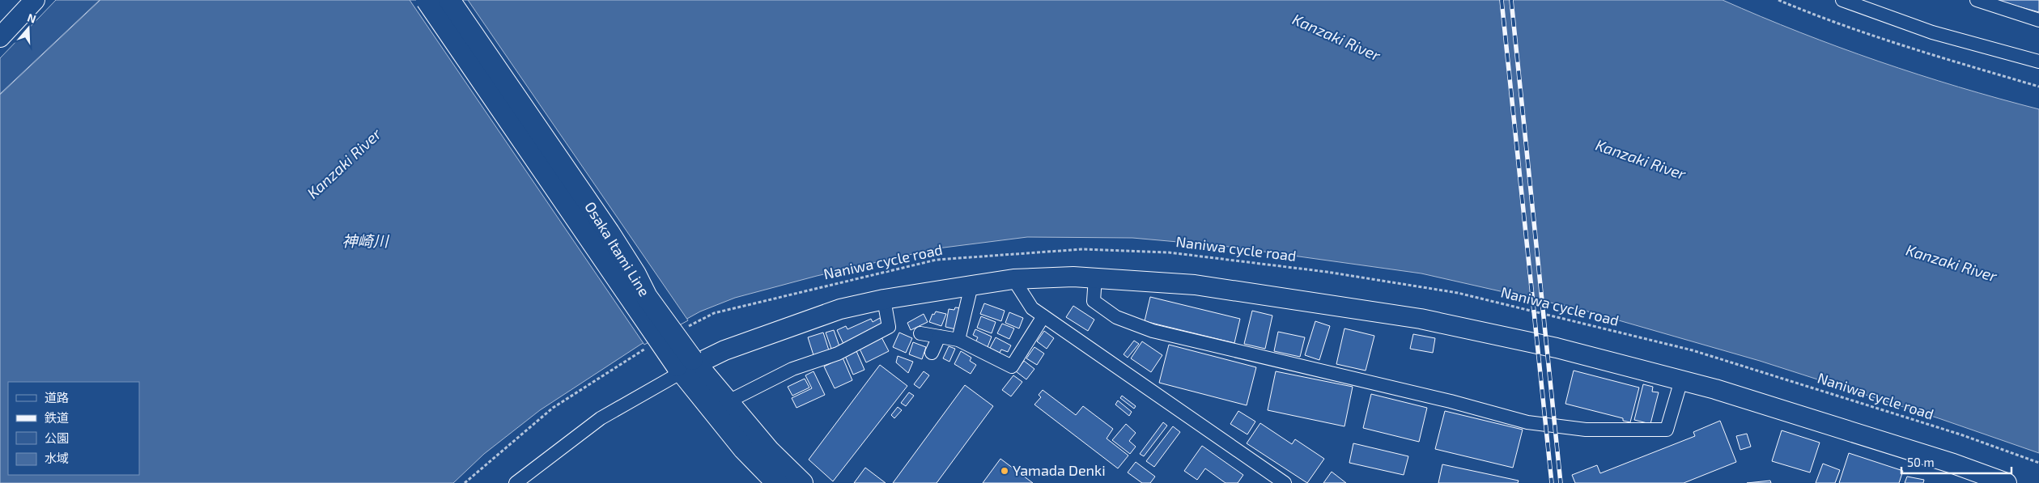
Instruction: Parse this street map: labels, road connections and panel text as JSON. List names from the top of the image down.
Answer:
{
  "streets": {
    "main road": ["Osaka Itami Line"],
    "path": ["Naniwa cycle road"]
  },
  "water": ["Kanzaki River", "神崎川"],
  "places": ["Yamada Denki"],
  "legend": [
    "道路",
    "鉄道",
    "公園",
    "水域"
  ],
  "scale_bar": "50 m",
  "north": "top"
}
